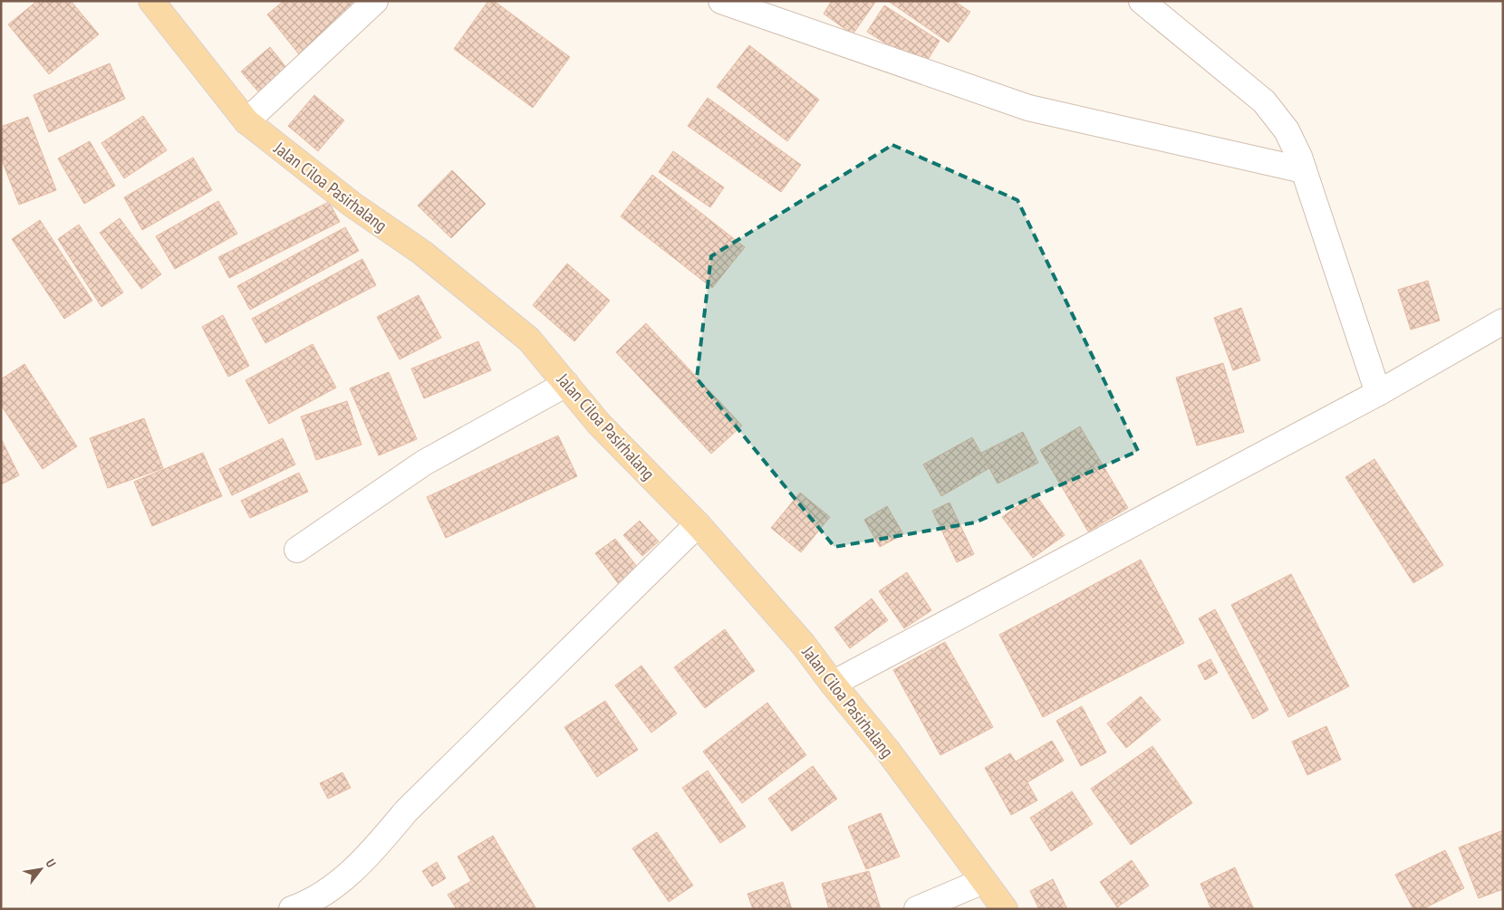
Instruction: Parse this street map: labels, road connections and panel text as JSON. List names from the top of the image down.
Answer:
{
  "streets": {
    "main road": ["Jalan Ciloa Pasirhalang"]
  },
  "north": "top right"
}
